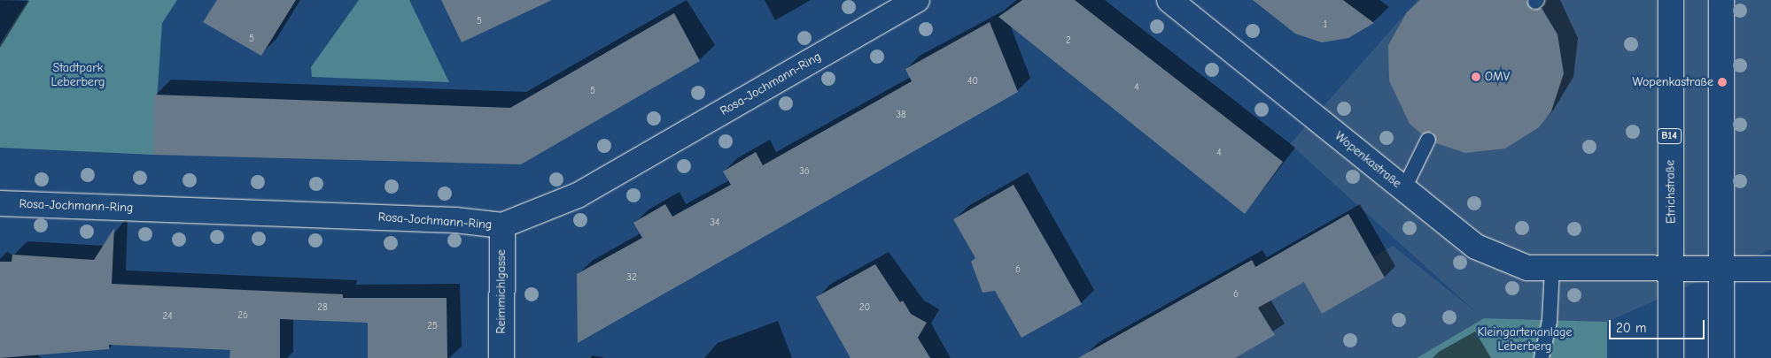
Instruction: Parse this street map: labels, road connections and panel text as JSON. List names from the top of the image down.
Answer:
{
  "streets": {
    "street": [
      "Rosa-Jochmann-Ring",
      "B14",
      "Wopenkastraße",
      "Etrichstraße",
      "Reimmichlgasse"
    ]
  },
  "crossings": [
    ["Rosa-Jochmann-Ring", "Reimmichlgasse"],
    ["Wopenkastraße", "Etrichstraße"]
  ],
  "parks": ["Stadtpark Leberberg", "Kleingartenanlage Leberberg"],
  "places": ["OMV", "Wopenkastraße"],
  "house_numbers": [
    "5",
    "1",
    "5",
    "2",
    "40",
    "4",
    "5",
    "38",
    "4",
    "36",
    "34",
    "6",
    "32",
    "6",
    "28",
    "20",
    "26",
    "24",
    "25"
  ],
  "scale_bar": "20 m"
}
